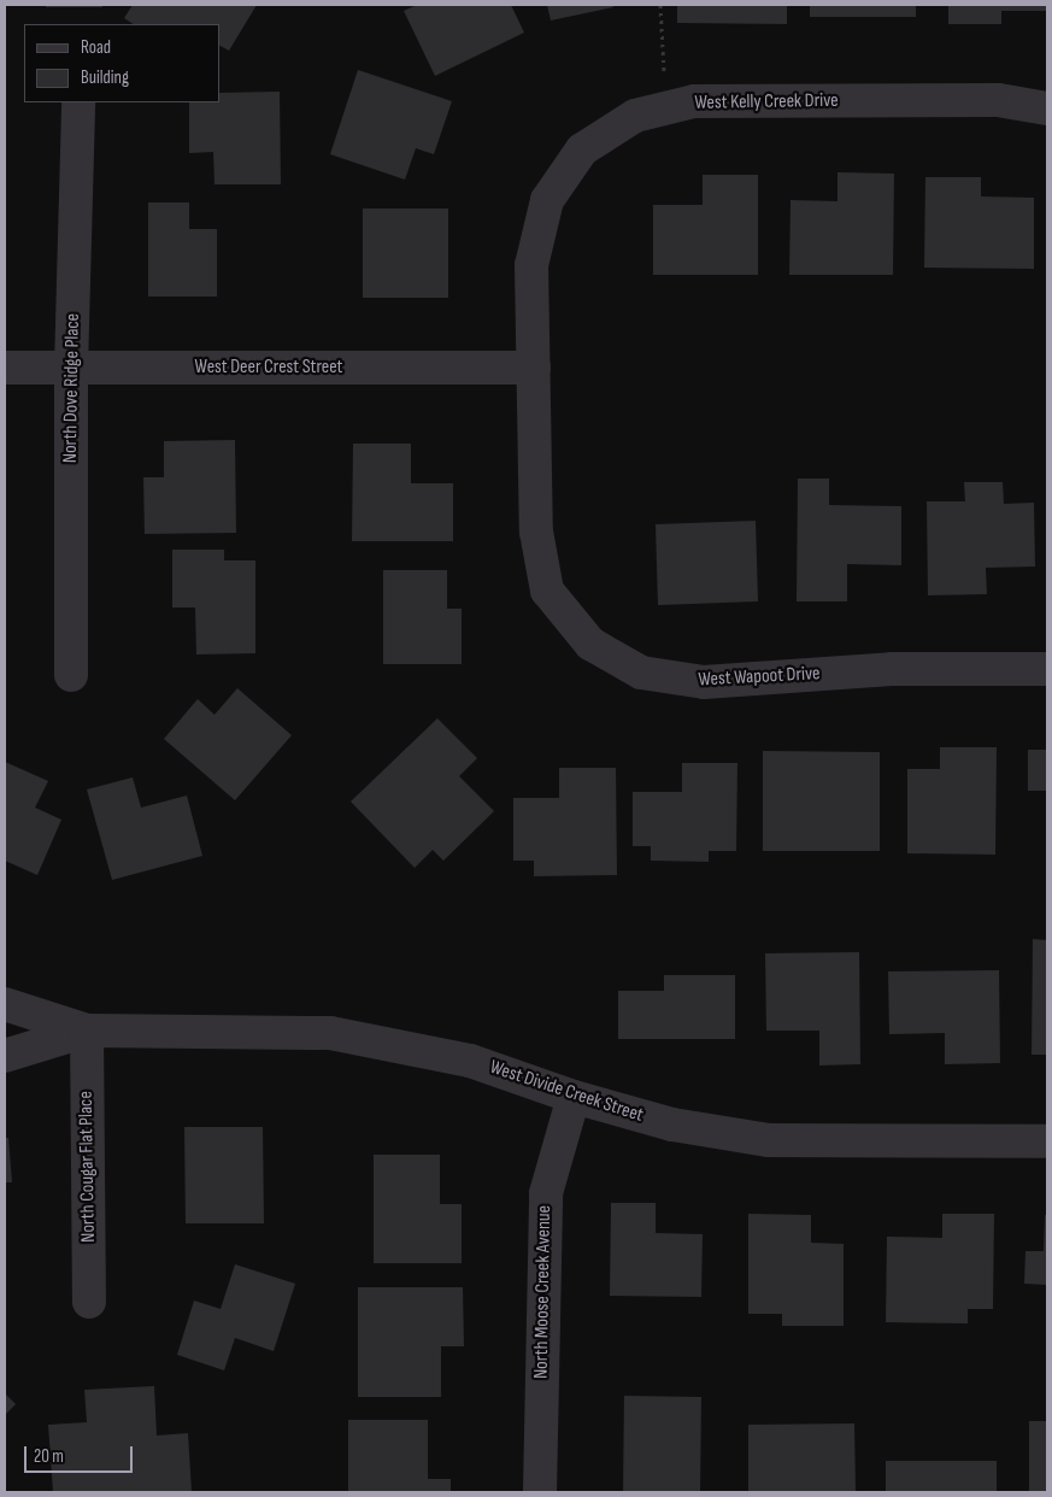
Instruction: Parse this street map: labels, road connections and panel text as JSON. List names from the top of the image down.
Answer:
{
  "streets": {
    "street": [
      "West Kelly Creek Drive",
      "West Deer Crest Street",
      "North Dove Ridge Place",
      "West Wapoot Drive",
      "West Divide Creek Street",
      "North Cougar Flat Place",
      "North Moose Creek Avenue"
    ]
  },
  "crossings": [
    ["West Kelly Creek Drive", "West Deer Crest Street"],
    ["West Kelly Creek Drive", "West Wapoot Drive"],
    ["West Deer Crest Street", "North Dove Ridge Place"],
    ["West Deer Crest Street", "West Wapoot Drive"],
    ["West Divide Creek Street", "North Cougar Flat Place"],
    ["West Divide Creek Street", "North Moose Creek Avenue"]
  ],
  "legend": ["Road", "Building"],
  "scale_bar": "20 m"
}
